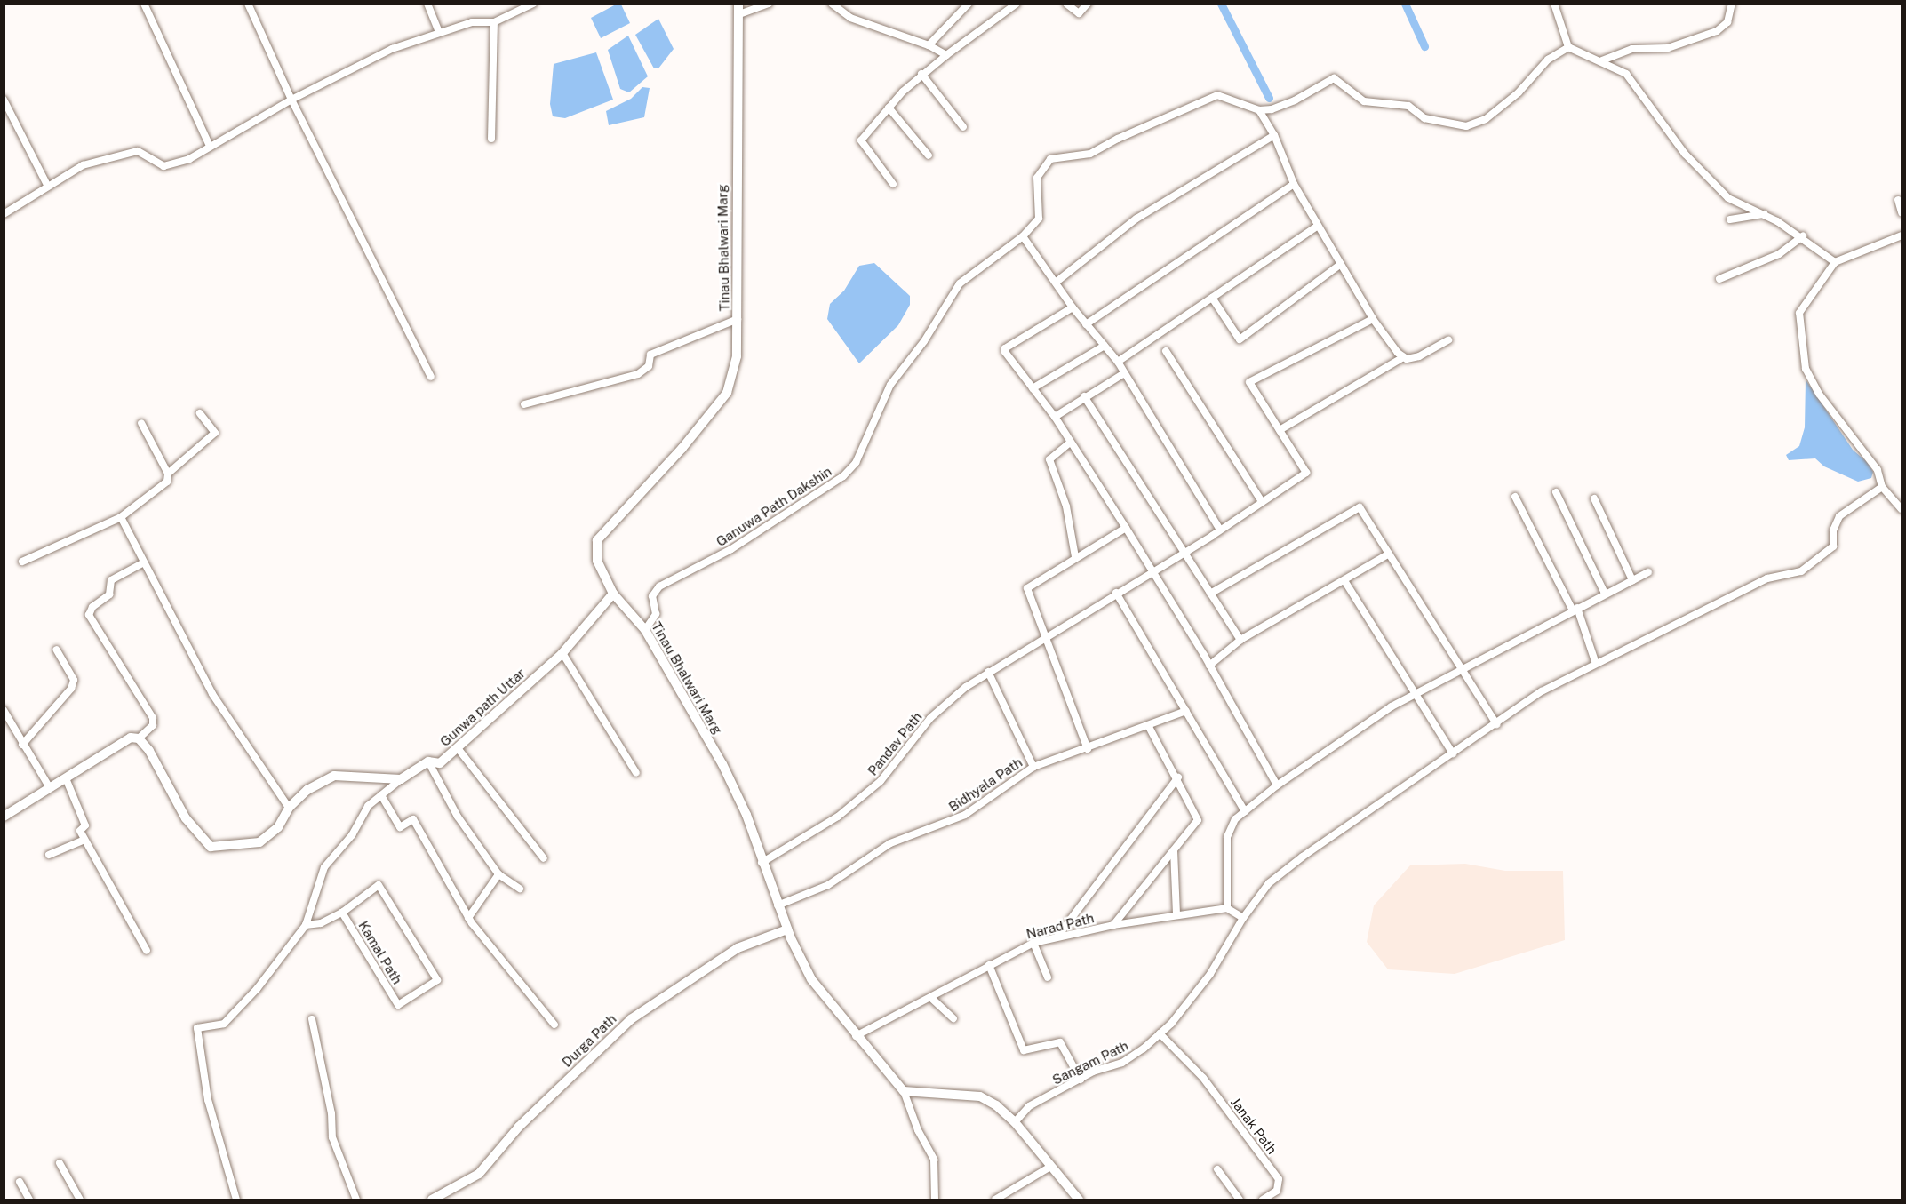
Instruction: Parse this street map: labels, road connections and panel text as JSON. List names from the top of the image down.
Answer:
{
  "streets": {
    "street": [
      "Tinau Bhalwari Marg",
      "Ganuwa Path Dakshin",
      "Gunwa path Uttar",
      "Pandav Path",
      "Bidhyala Path",
      "Narad Path",
      "Kamal Path",
      "Durga Path",
      "Sangam Path",
      "Janak Path"
    ]
  },
  "crossings": [
    ["Tinau Bhalwari Marg", "Ganuwa Path Dakshin"],
    ["Tinau Bhalwari Marg", "Gunwa path Uttar"],
    ["Tinau Bhalwari Marg", "Pandav Path"],
    ["Tinau Bhalwari Marg", "Bidhyala Path"],
    ["Tinau Bhalwari Marg", "Narad Path"],
    ["Tinau Bhalwari Marg", "Durga Path"],
    ["Sangam Path", "Janak Path"]
  ]
}
